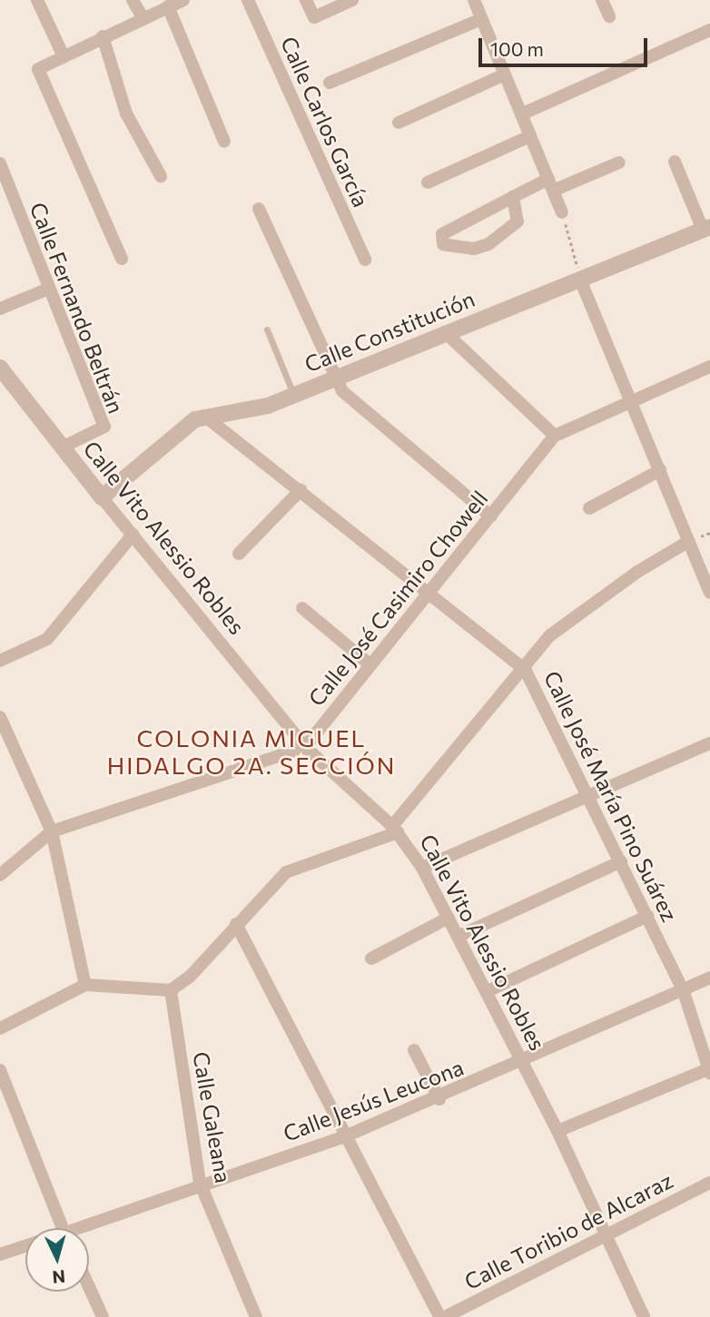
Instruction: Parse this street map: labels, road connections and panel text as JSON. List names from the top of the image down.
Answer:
{
  "streets": {
    "street": [
      "Calle Carlos García",
      "Calle Fernando Beltrán",
      "Calle Constitución",
      "Calle Vito Alessio Robles",
      "Calle José Casimiro Chowell",
      "Calle José María Pino Suárez",
      "Calle Jesús Leucona",
      "Calle Galeana",
      "Calle Toribio de Alcaraz"
    ]
  },
  "crossings": [
    ["Calle Fernando Beltrán", "Calle Vito Alessio Robles"],
    ["Calle Constitución", "Calle José María Pino Suárez"],
    ["Calle Vito Alessio Robles", "Calle José Casimiro Chowell"],
    ["Calle Vito Alessio Robles", "Calle Jesús Leucona"],
    ["Calle Vito Alessio Robles", "Calle Toribio de Alcaraz"],
    ["Calle José Casimiro Chowell", "Calle José María Pino Suárez"],
    ["Calle José María Pino Suárez", "Calle Jesús Leucona"],
    ["Calle Jesús Leucona", "Calle Galeana"]
  ],
  "districts": ["COLONIA MIGUEL HIDALGO 2A. SECCIÓN"],
  "scale_bar": "100 m",
  "north": "bottom"
}
